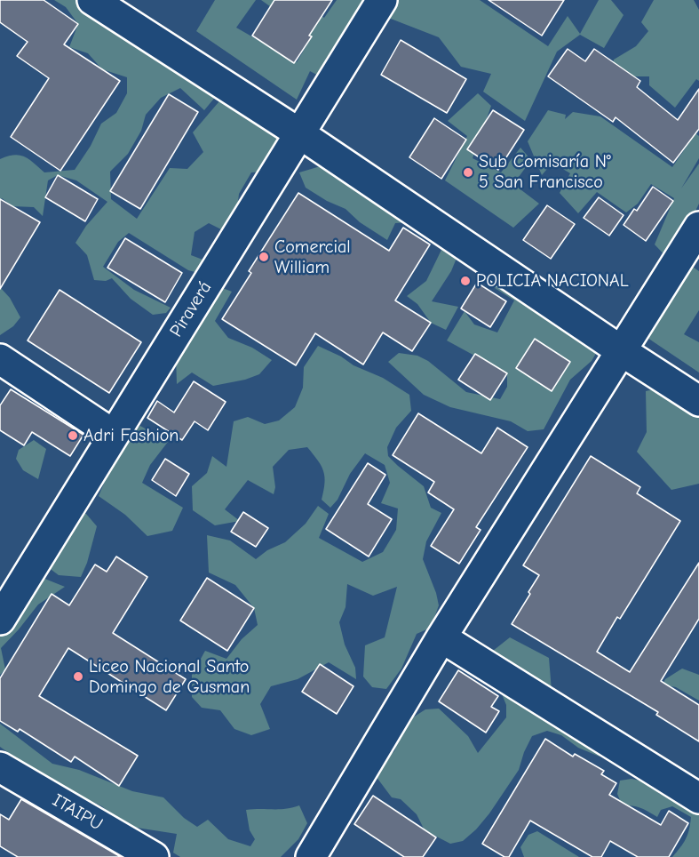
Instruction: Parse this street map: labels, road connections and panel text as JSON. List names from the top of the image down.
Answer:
{
  "streets": {
    "street": ["Piraverá", "ITAIPU"]
  },
  "places": [
    "Sub Comisaría N° 5 San Francisco",
    "Comercial William",
    "POLICIA NACIONAL",
    "Adri Fashion",
    "Liceo Nacional Santo Domingo de Gusman"
  ]
}
